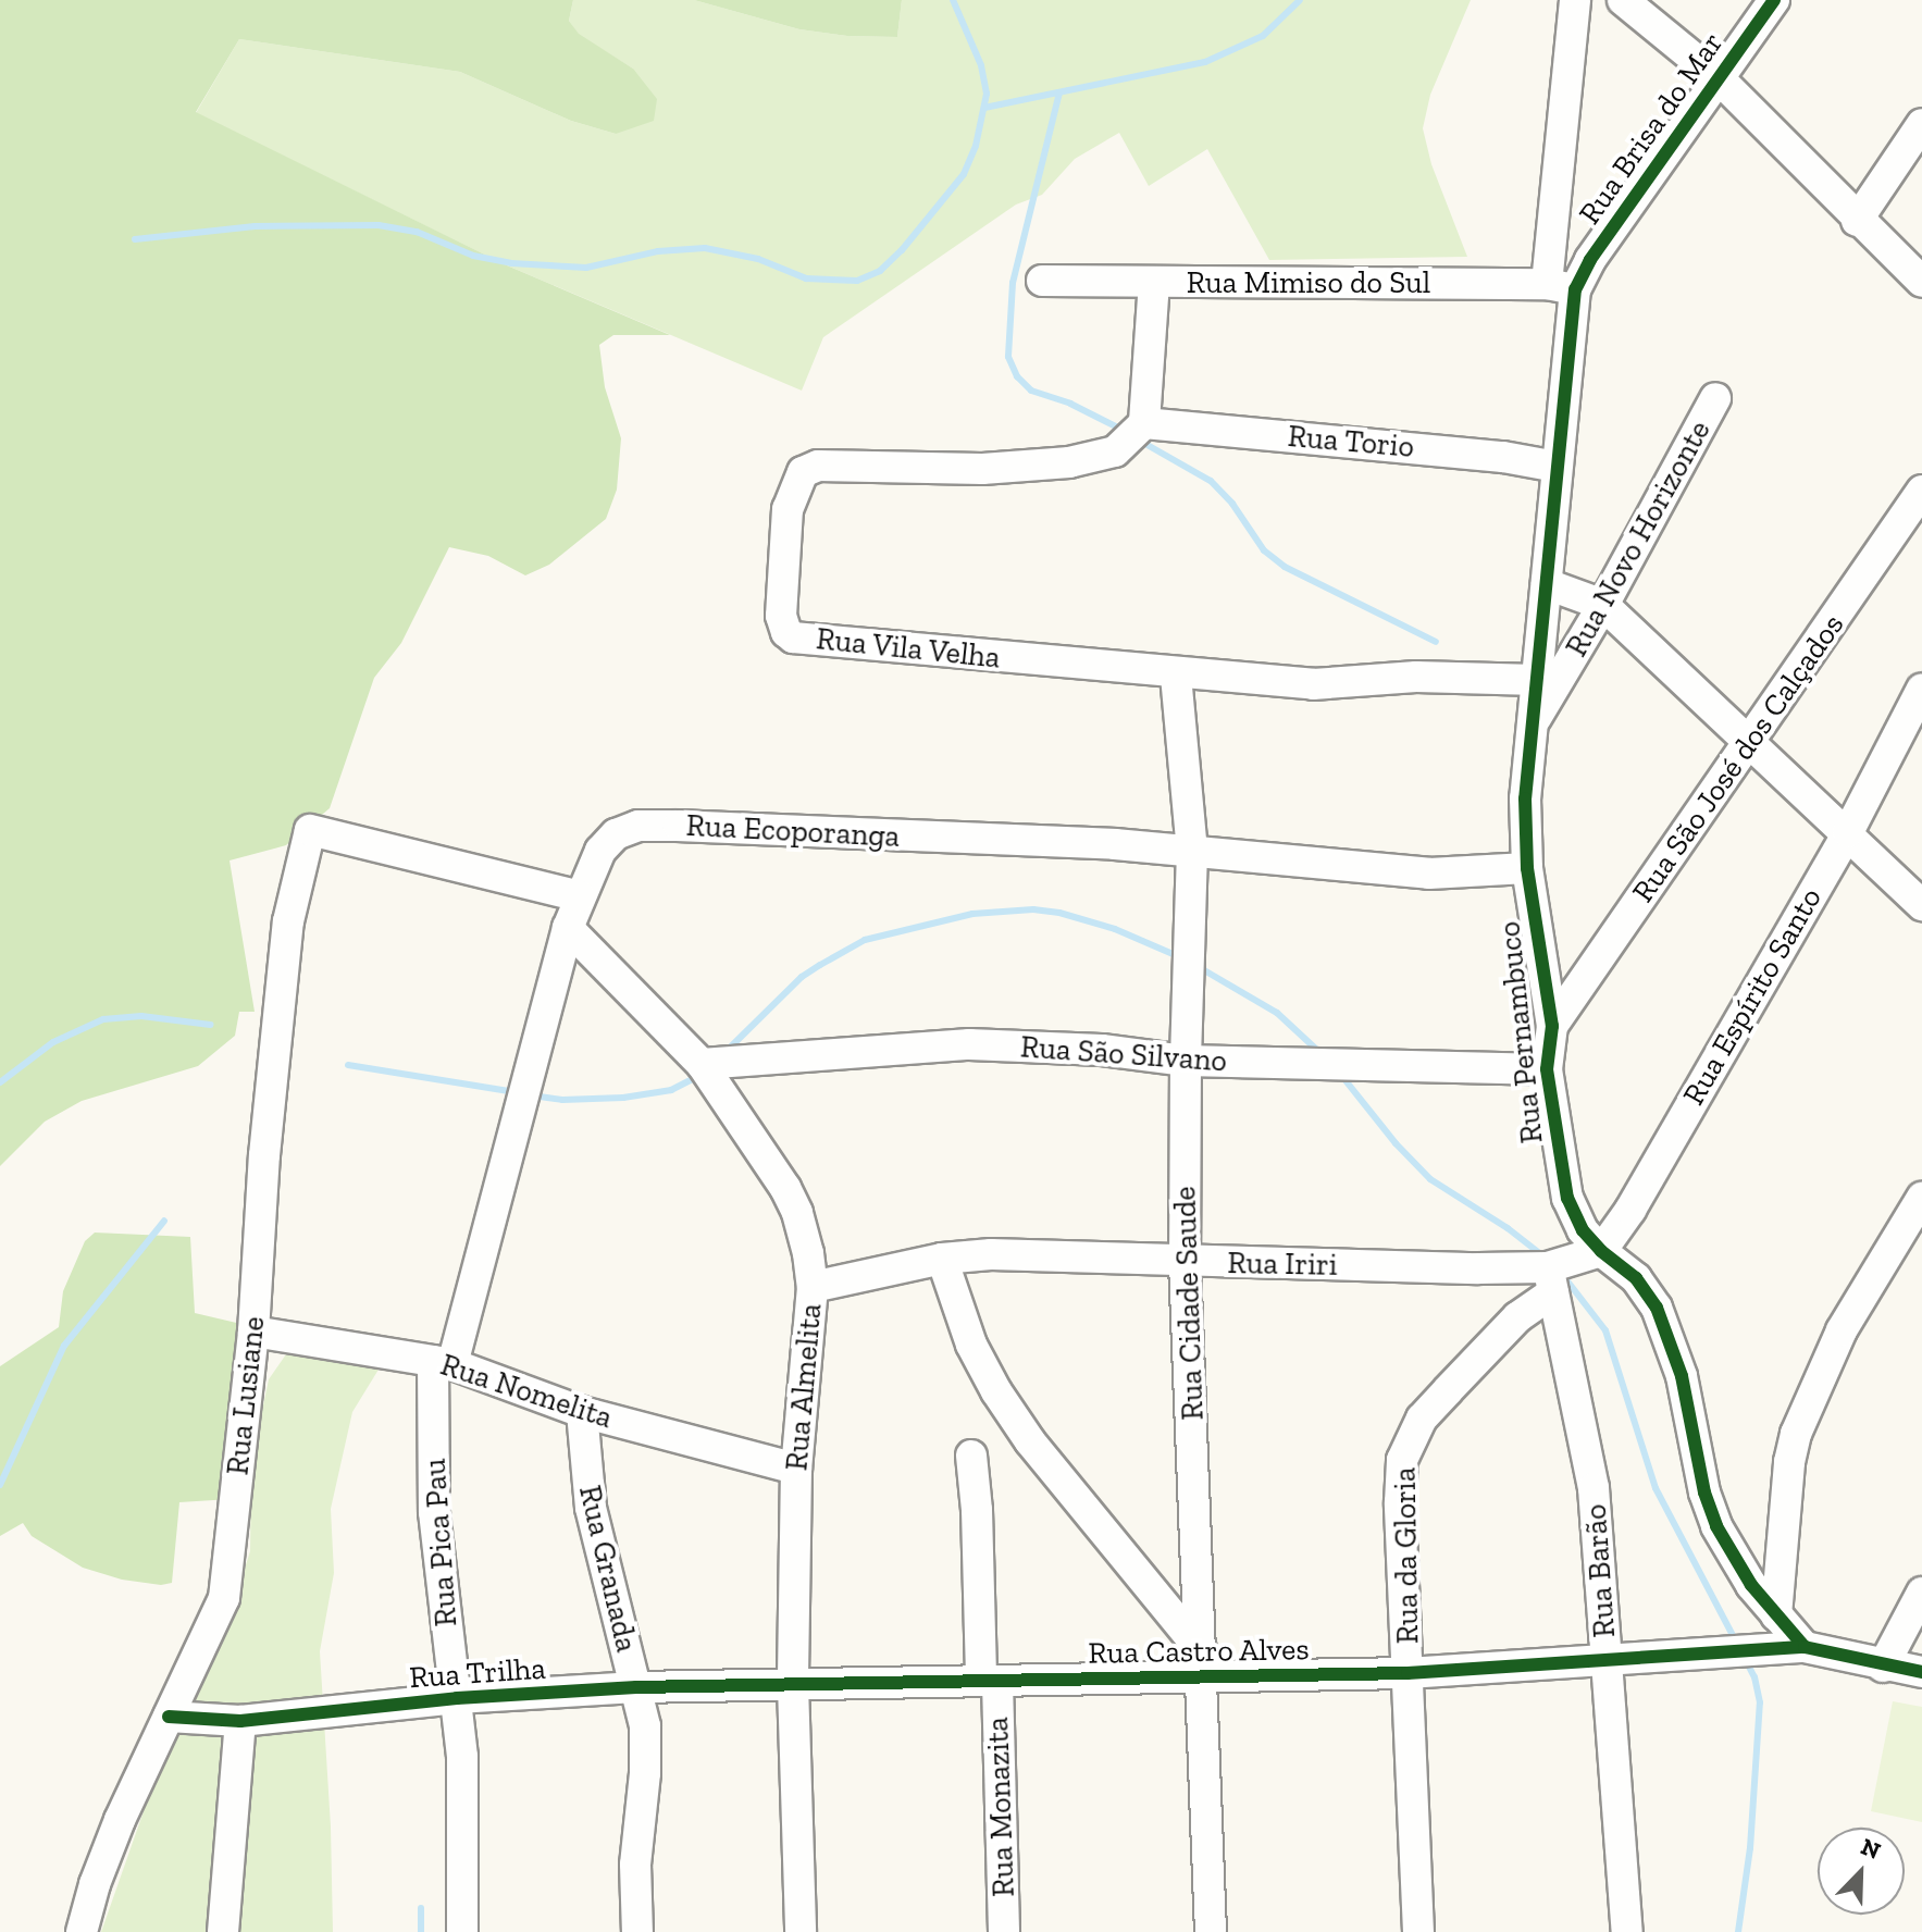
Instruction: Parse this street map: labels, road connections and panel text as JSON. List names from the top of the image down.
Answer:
{
  "streets": {
    "street": [
      "Rua Brisa do Mar",
      "Rua Mimiso do Sul",
      "Rua Torio",
      "Rua Novo Horizonte",
      "Rua Vila Velha",
      "Rua São José dos Calçados",
      "Rua Ecoporanga",
      "Rua Espírito Santo",
      "Rua Pernambuco",
      "Rua São Silvano",
      "Rua Iriri",
      "Rua Cidade Saude",
      "Rua Almelita",
      "Rua Nomelita",
      "Rua Lusiane",
      "Rua Pica Pau",
      "Rua da Gloria",
      "Rua Granada",
      "Rua Barão",
      "Rua Castro Alves",
      "Rua Trilha",
      "Rua Monazita"
    ]
  },
  "crossings": [
    ["Rua Brisa do Mar", "Rua Mimiso do Sul"],
    ["Rua Brisa do Mar", "Rua Pernambuco"],
    ["Rua Mimiso do Sul", "Rua Pernambuco"],
    ["Rua Torio", "Rua Vila Velha"],
    ["Rua Torio", "Rua Pernambuco"],
    ["Rua Novo Horizonte", "Rua Pernambuco"],
    ["Rua Vila Velha", "Rua Pernambuco"],
    ["Rua Vila Velha", "Rua Cidade Saude"],
    ["Rua São José dos Calçados", "Rua Pernambuco"],
    ["Rua Ecoporanga", "Rua Pernambuco"],
    ["Rua Ecoporanga", "Rua Cidade Saude"],
    ["Rua Ecoporanga", "Rua Almelita"],
    ["Rua Ecoporanga", "Rua Nomelita"],
    ["Rua Ecoporanga", "Rua Lusiane"],
    ["Rua Ecoporanga", "Rua Pica Pau"],
    ["Rua Espírito Santo", "Rua Pernambuco"],
    ["Rua Pernambuco", "Rua São Silvano"],
    ["Rua São Silvano", "Rua Cidade Saude"],
    ["Rua São Silvano", "Rua Almelita"],
    ["Rua Iriri", "Rua Cidade Saude"],
    ["Rua Iriri", "Rua Almelita"],
    ["Rua Iriri", "Rua da Gloria"],
    ["Rua Iriri", "Rua Barão"],
    ["Rua Cidade Saude", "Rua Castro Alves"],
    ["Rua Almelita", "Rua Nomelita"],
    ["Rua Almelita", "Rua Castro Alves"],
    ["Rua Almelita", "Rua Trilha"],
    ["Rua Nomelita", "Rua Lusiane"],
    ["Rua Nomelita", "Rua Pica Pau"],
    ["Rua Nomelita", "Rua Granada"],
    ["Rua Lusiane", "Rua Trilha"],
    ["Rua Pica Pau", "Rua Trilha"],
    ["Rua da Gloria", "Rua Barão"],
    ["Rua da Gloria", "Rua Castro Alves"],
    ["Rua Granada", "Rua Trilha"],
    ["Rua Barão", "Rua Castro Alves"],
    ["Rua Castro Alves", "Rua Trilha"],
    ["Rua Castro Alves", "Rua Monazita"]
  ],
  "north": "top right"
}
